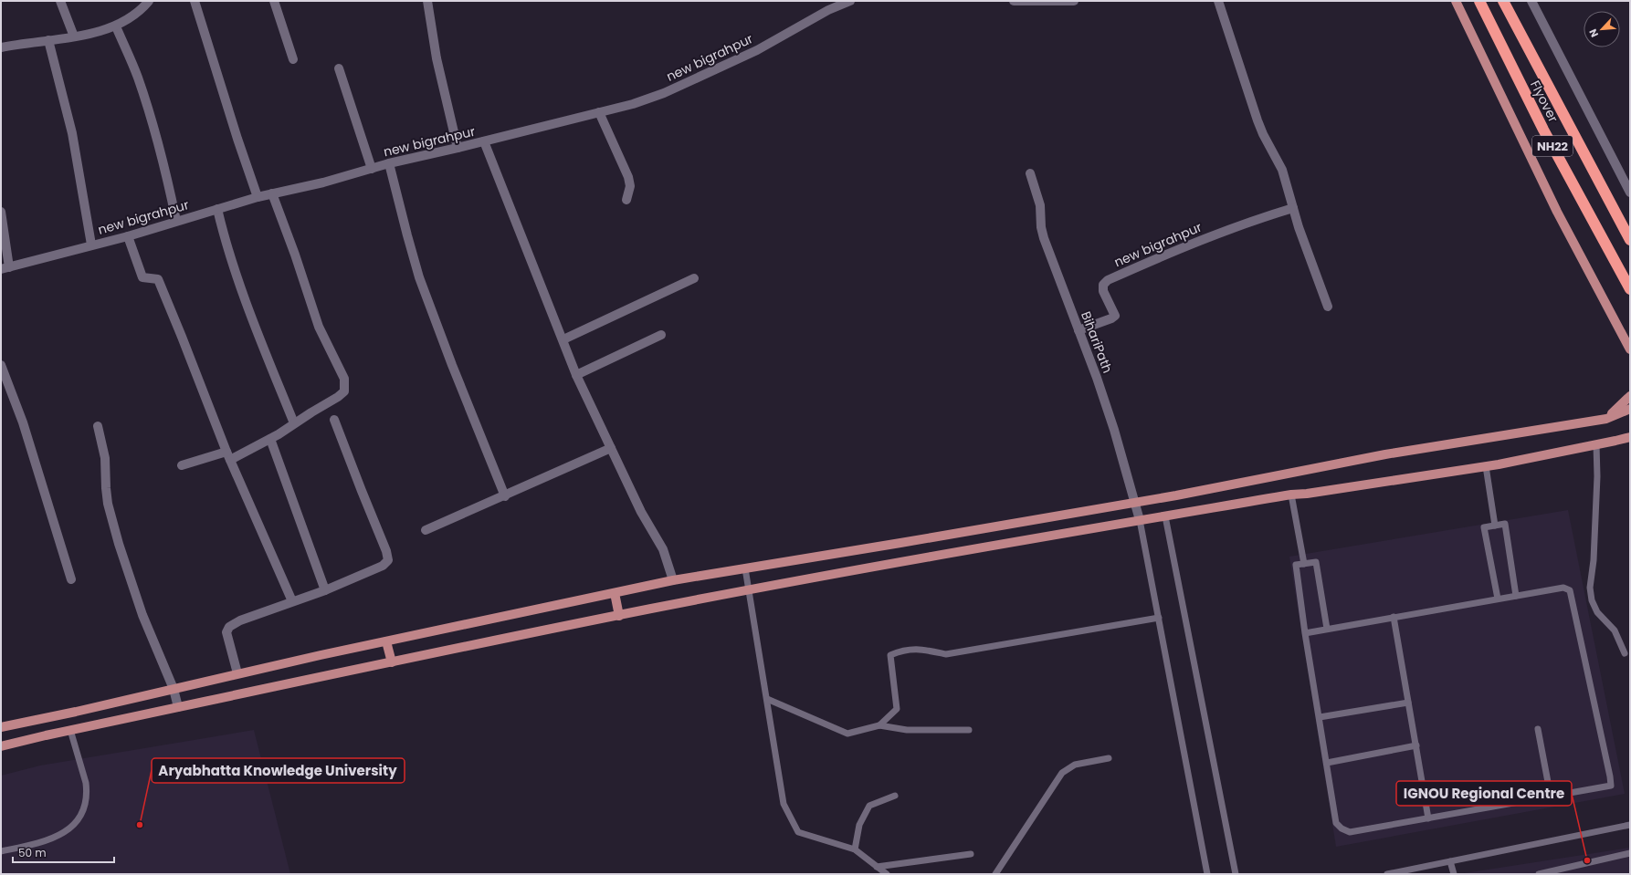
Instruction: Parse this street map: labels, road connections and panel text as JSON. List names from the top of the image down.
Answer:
{
  "streets": {
    "highway": ["Flyover", "NH22"],
    "street": ["new bigrahpur", "BihariPath"]
  },
  "crossings": [
    ["new bigrahpur", "BihariPath"]
  ],
  "places": ["Aryabhatta Knowledge University", "IGNOU Regional Centre"],
  "scale_bar": "50 m",
  "north": "bottom left"
}
